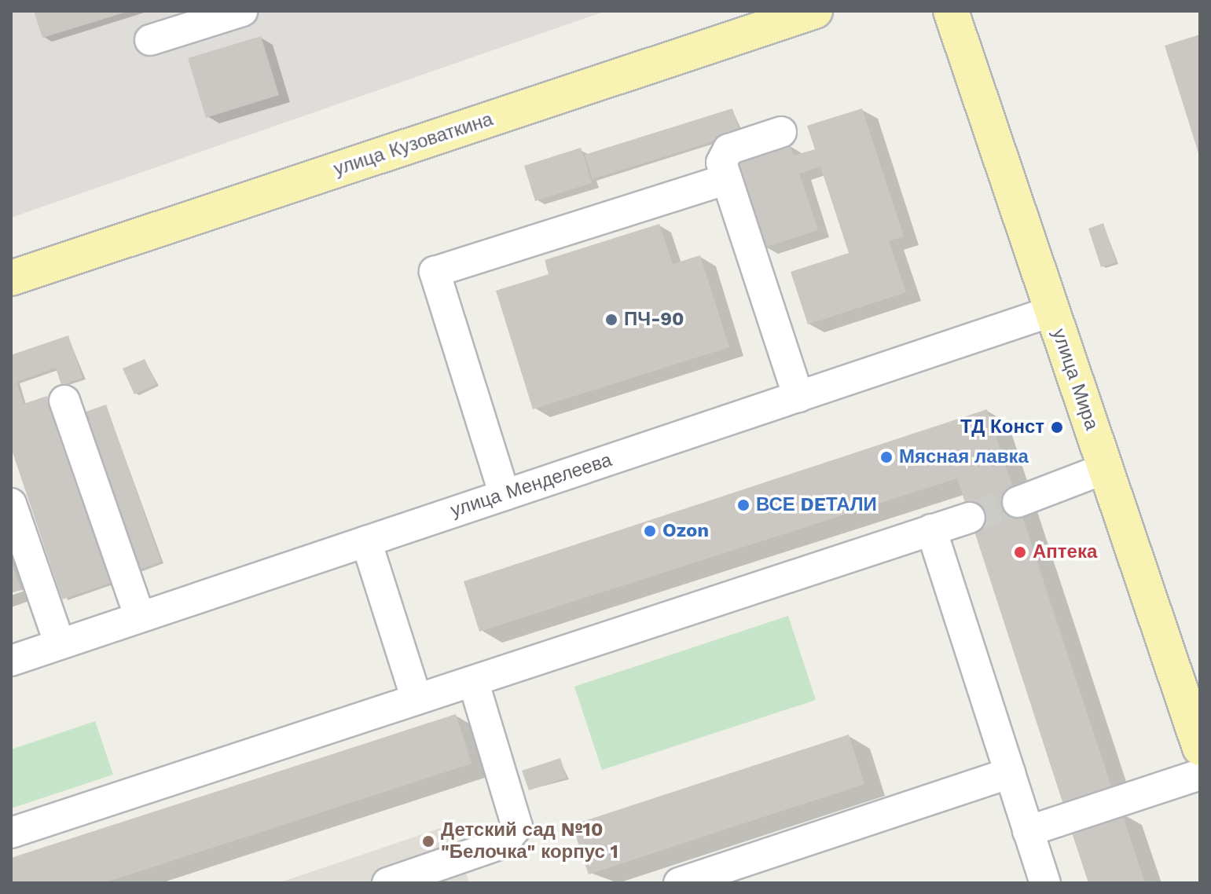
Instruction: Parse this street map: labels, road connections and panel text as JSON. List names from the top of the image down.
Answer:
{
  "streets": {
    "main road": ["улица Кузоваткина", "улица Мира"],
    "street": ["улица Менделеева"]
  },
  "crossings": [
    ["улица Мира", "улица Менделеева"]
  ],
  "places": [
    "ПЧ-90",
    "ТД Конст",
    "Мясная лавка",
    "ВСЕ DEТАЛИ",
    "Ozon",
    "Аптека",
    "Детский сад №10 \"Белочка\" корпус 1"
  ]
}
